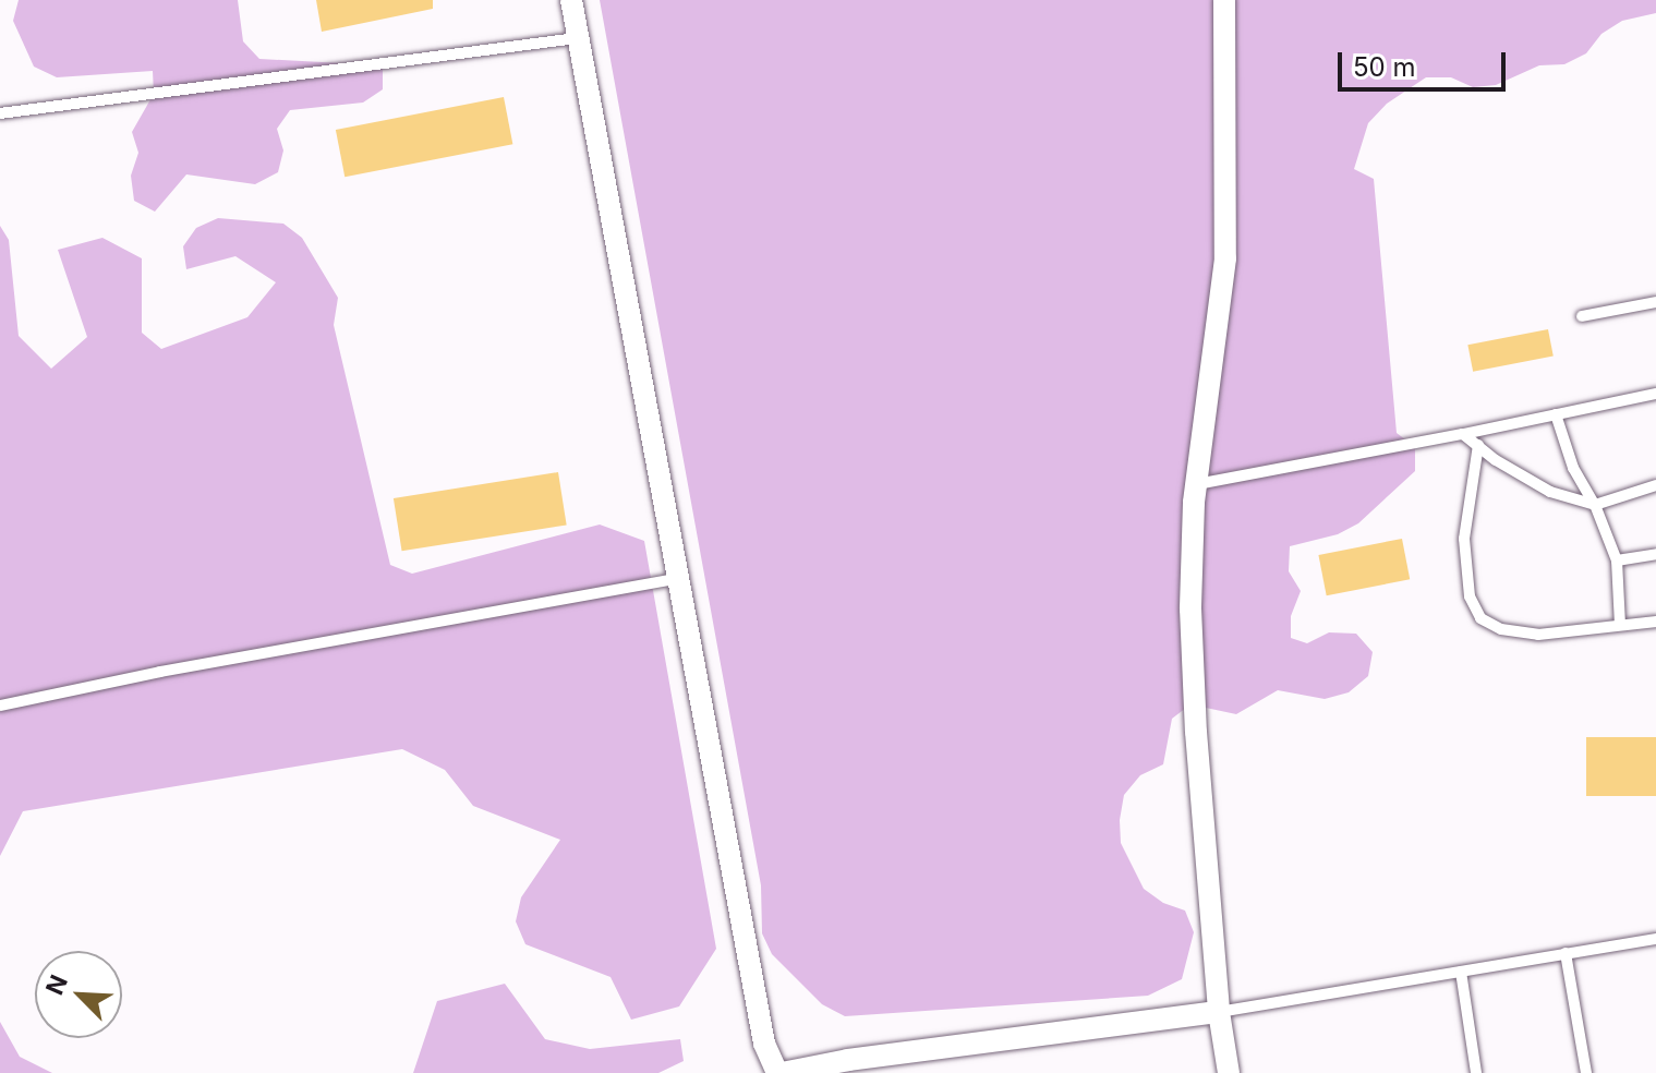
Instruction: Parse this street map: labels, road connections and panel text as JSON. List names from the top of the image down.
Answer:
{
  "scale_bar": "50 m",
  "north": "top left"
}
